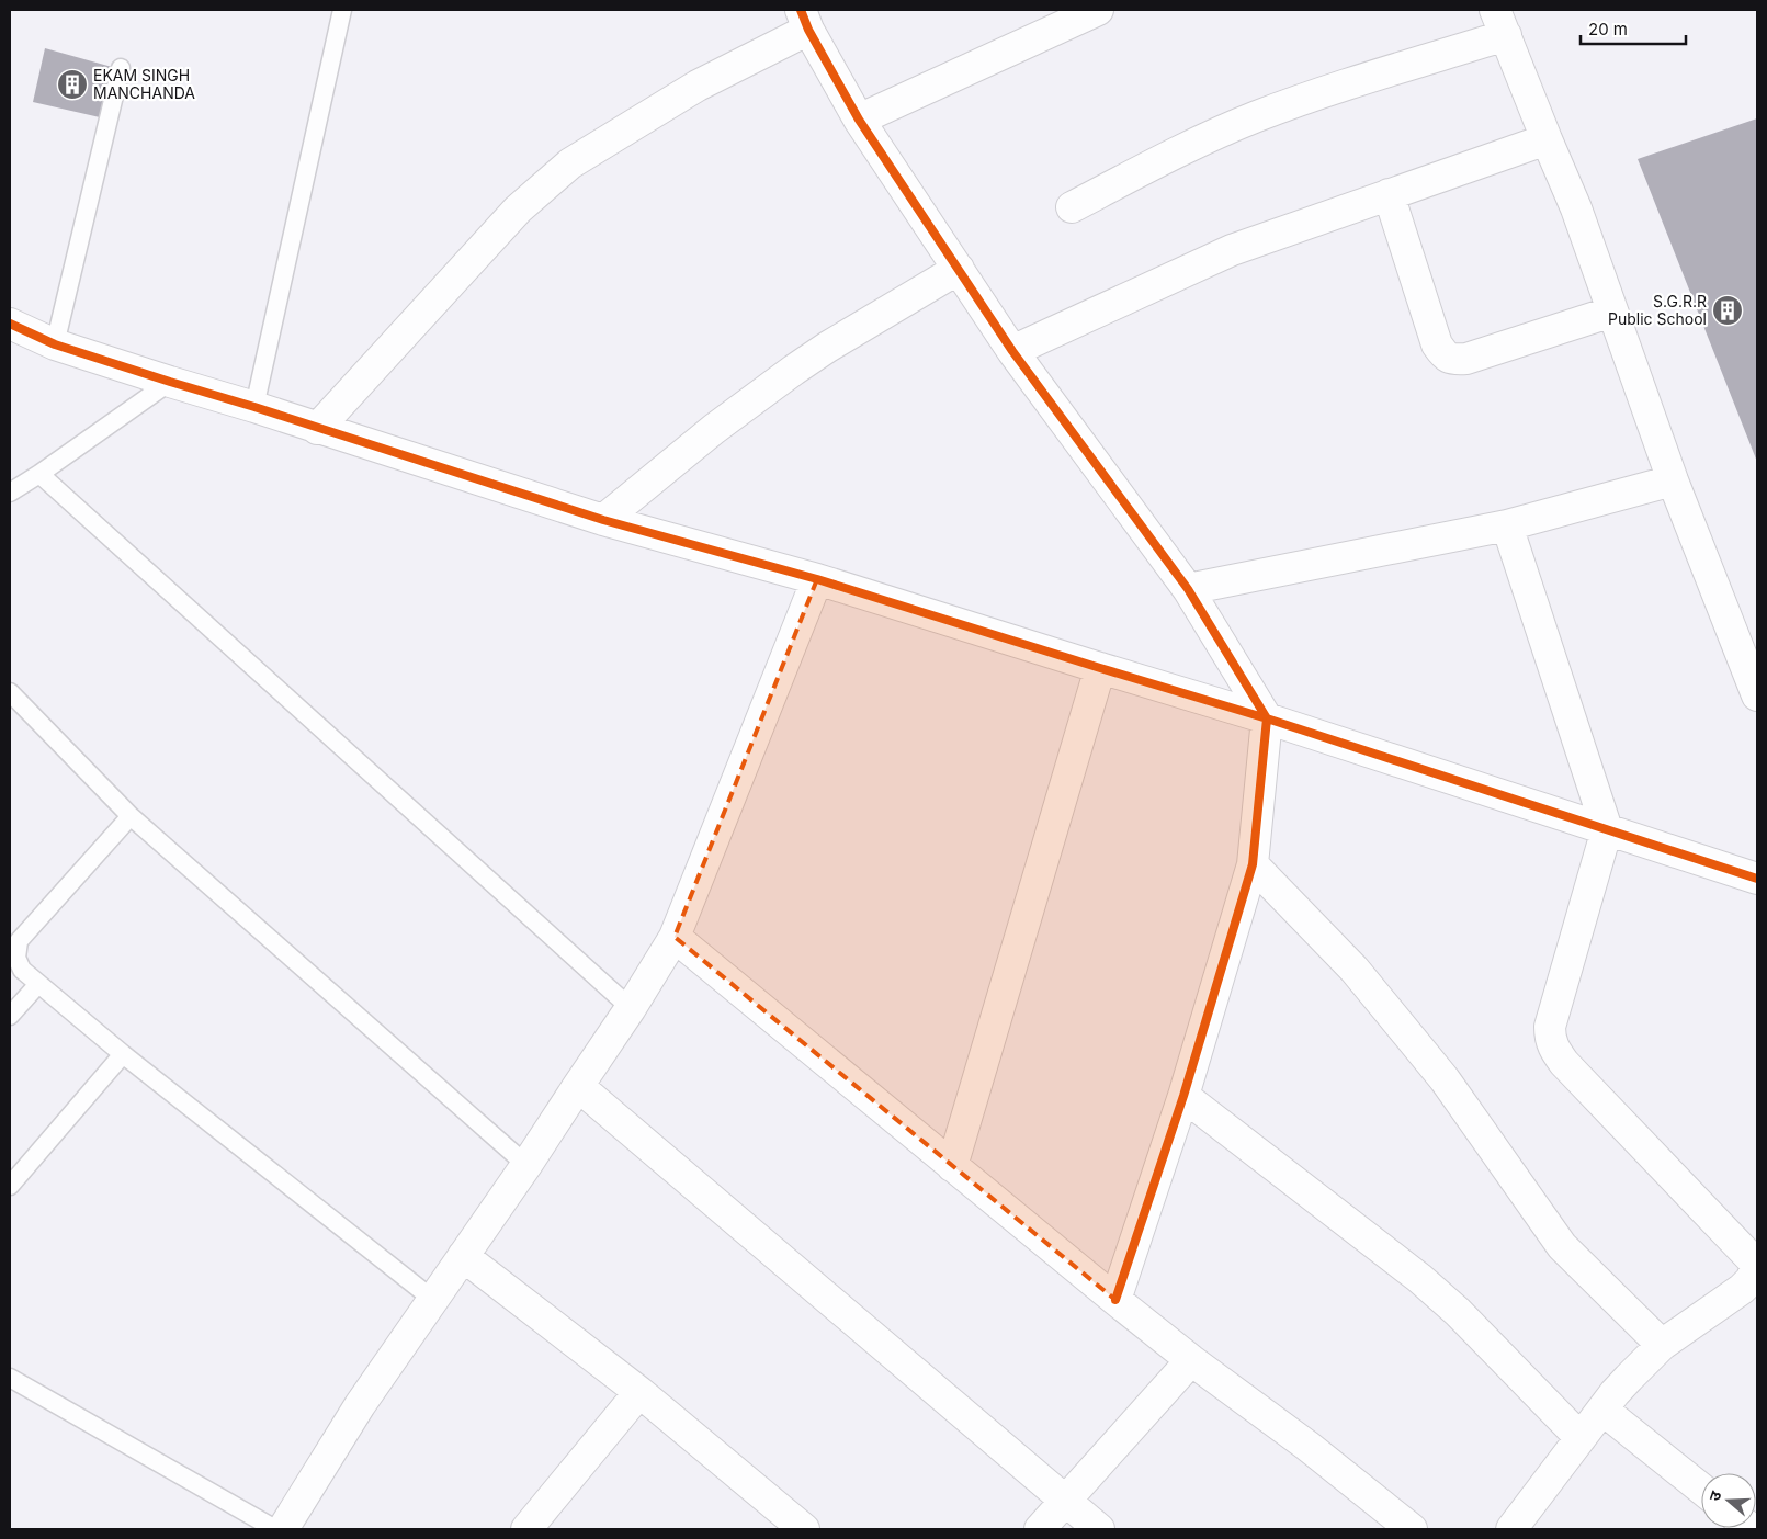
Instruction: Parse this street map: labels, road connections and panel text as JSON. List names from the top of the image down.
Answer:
{
  "places": {
    "building": ["EKAM SINGH MANCHANDA", "S.G.R.R Public School"]
  },
  "scale_bar": "20 m",
  "north": "left"
}
